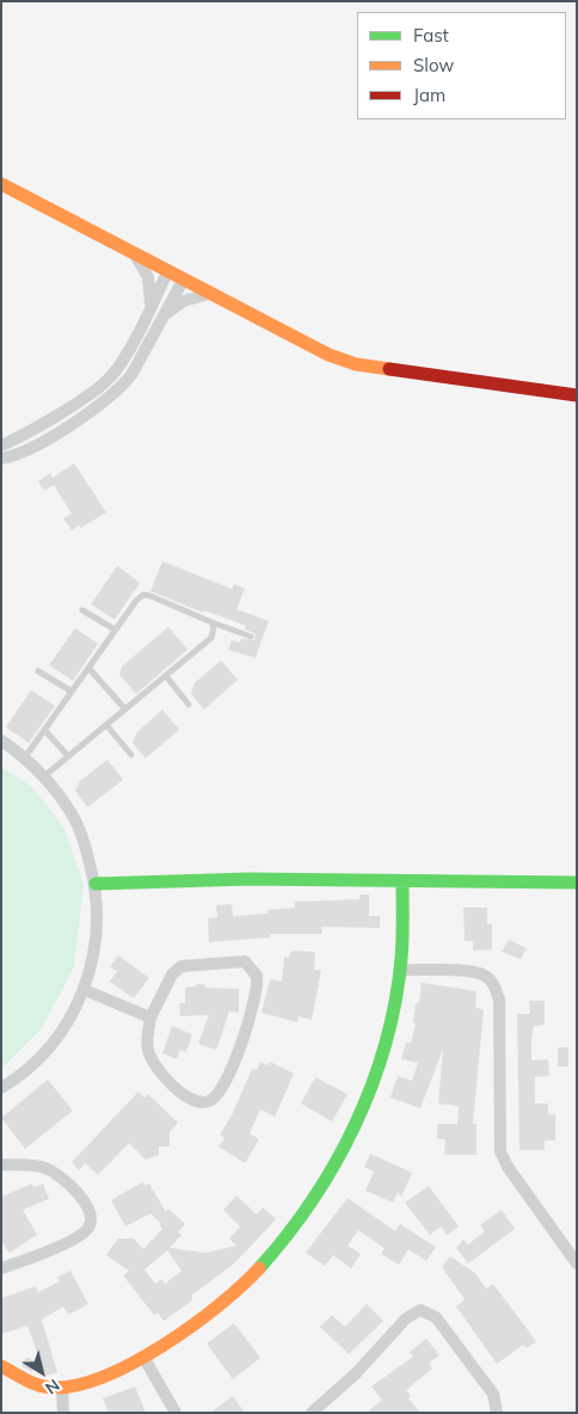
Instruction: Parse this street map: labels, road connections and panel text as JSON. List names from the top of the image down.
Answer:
{
  "legend": ["Fast", "Slow", "Jam"],
  "north": "bottom right"
}
